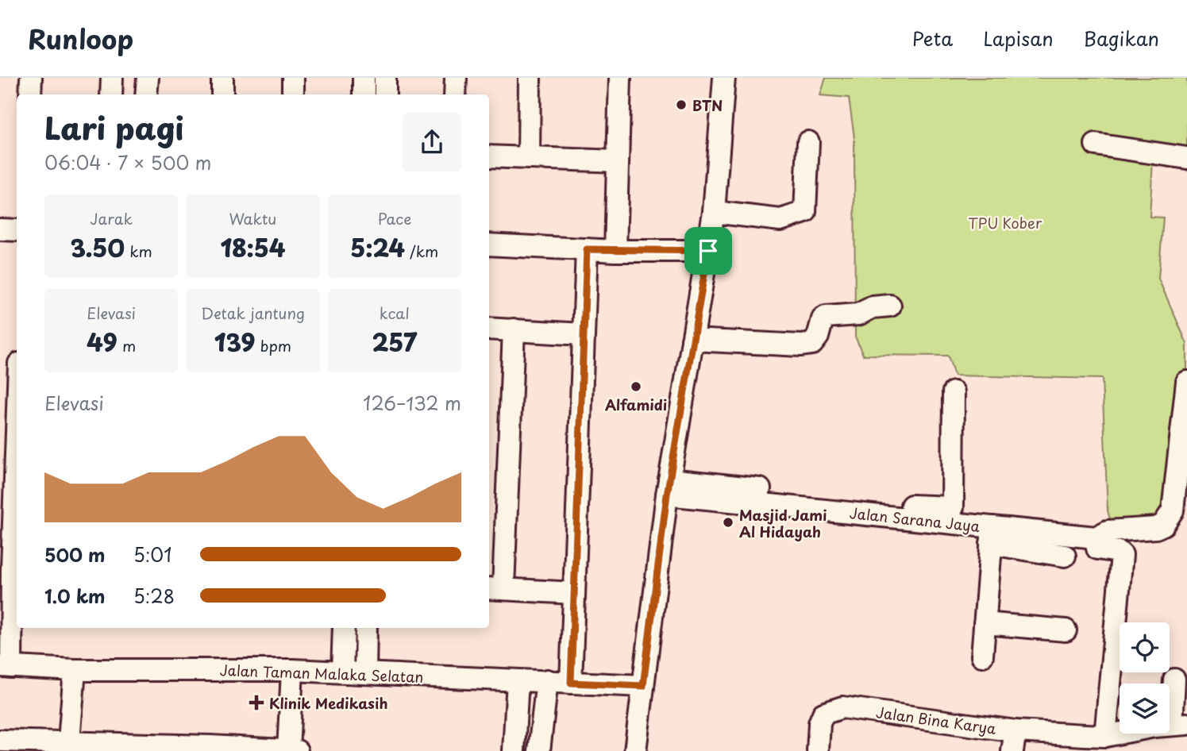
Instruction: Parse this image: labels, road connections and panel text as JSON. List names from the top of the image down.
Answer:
{
  "streets": {
    "street": ["Jalan Sarana Jaya", "Jalan Taman Malaka Selatan", "Jalan Bina Karya"]
  },
  "parks": ["TPU Kober"],
  "places": {
    "other": ["BTN", "Alfamidi", "Masjid Jami Al Hidayah"],
    "health": ["Klinik Medikasih"]
  },
  "page": {
    "header": "Runloop",
    "nav": ["Peta", "Lapisan", "Bagikan"],
    "heading": ["Lari pagi", "06:04 · 7 × 500 m"],
    "stats": [
      ["Jarak", "3.50 km"],
      ["Waktu", "18:54"],
      ["Pace", "5:24 /km"],
      ["Elevasi", "49 m"],
      ["Detak jantung", "139 bpm"],
      ["kcal", "257"]
    ],
    "chart": ["Elevasi", "126–132 m"],
    "list": [
      {
        "name": "500 m",
        "note": "5:01"
      },
      {
        "name": "1.0 km",
        "note": "5:28"
      }
    ]
  }
}
